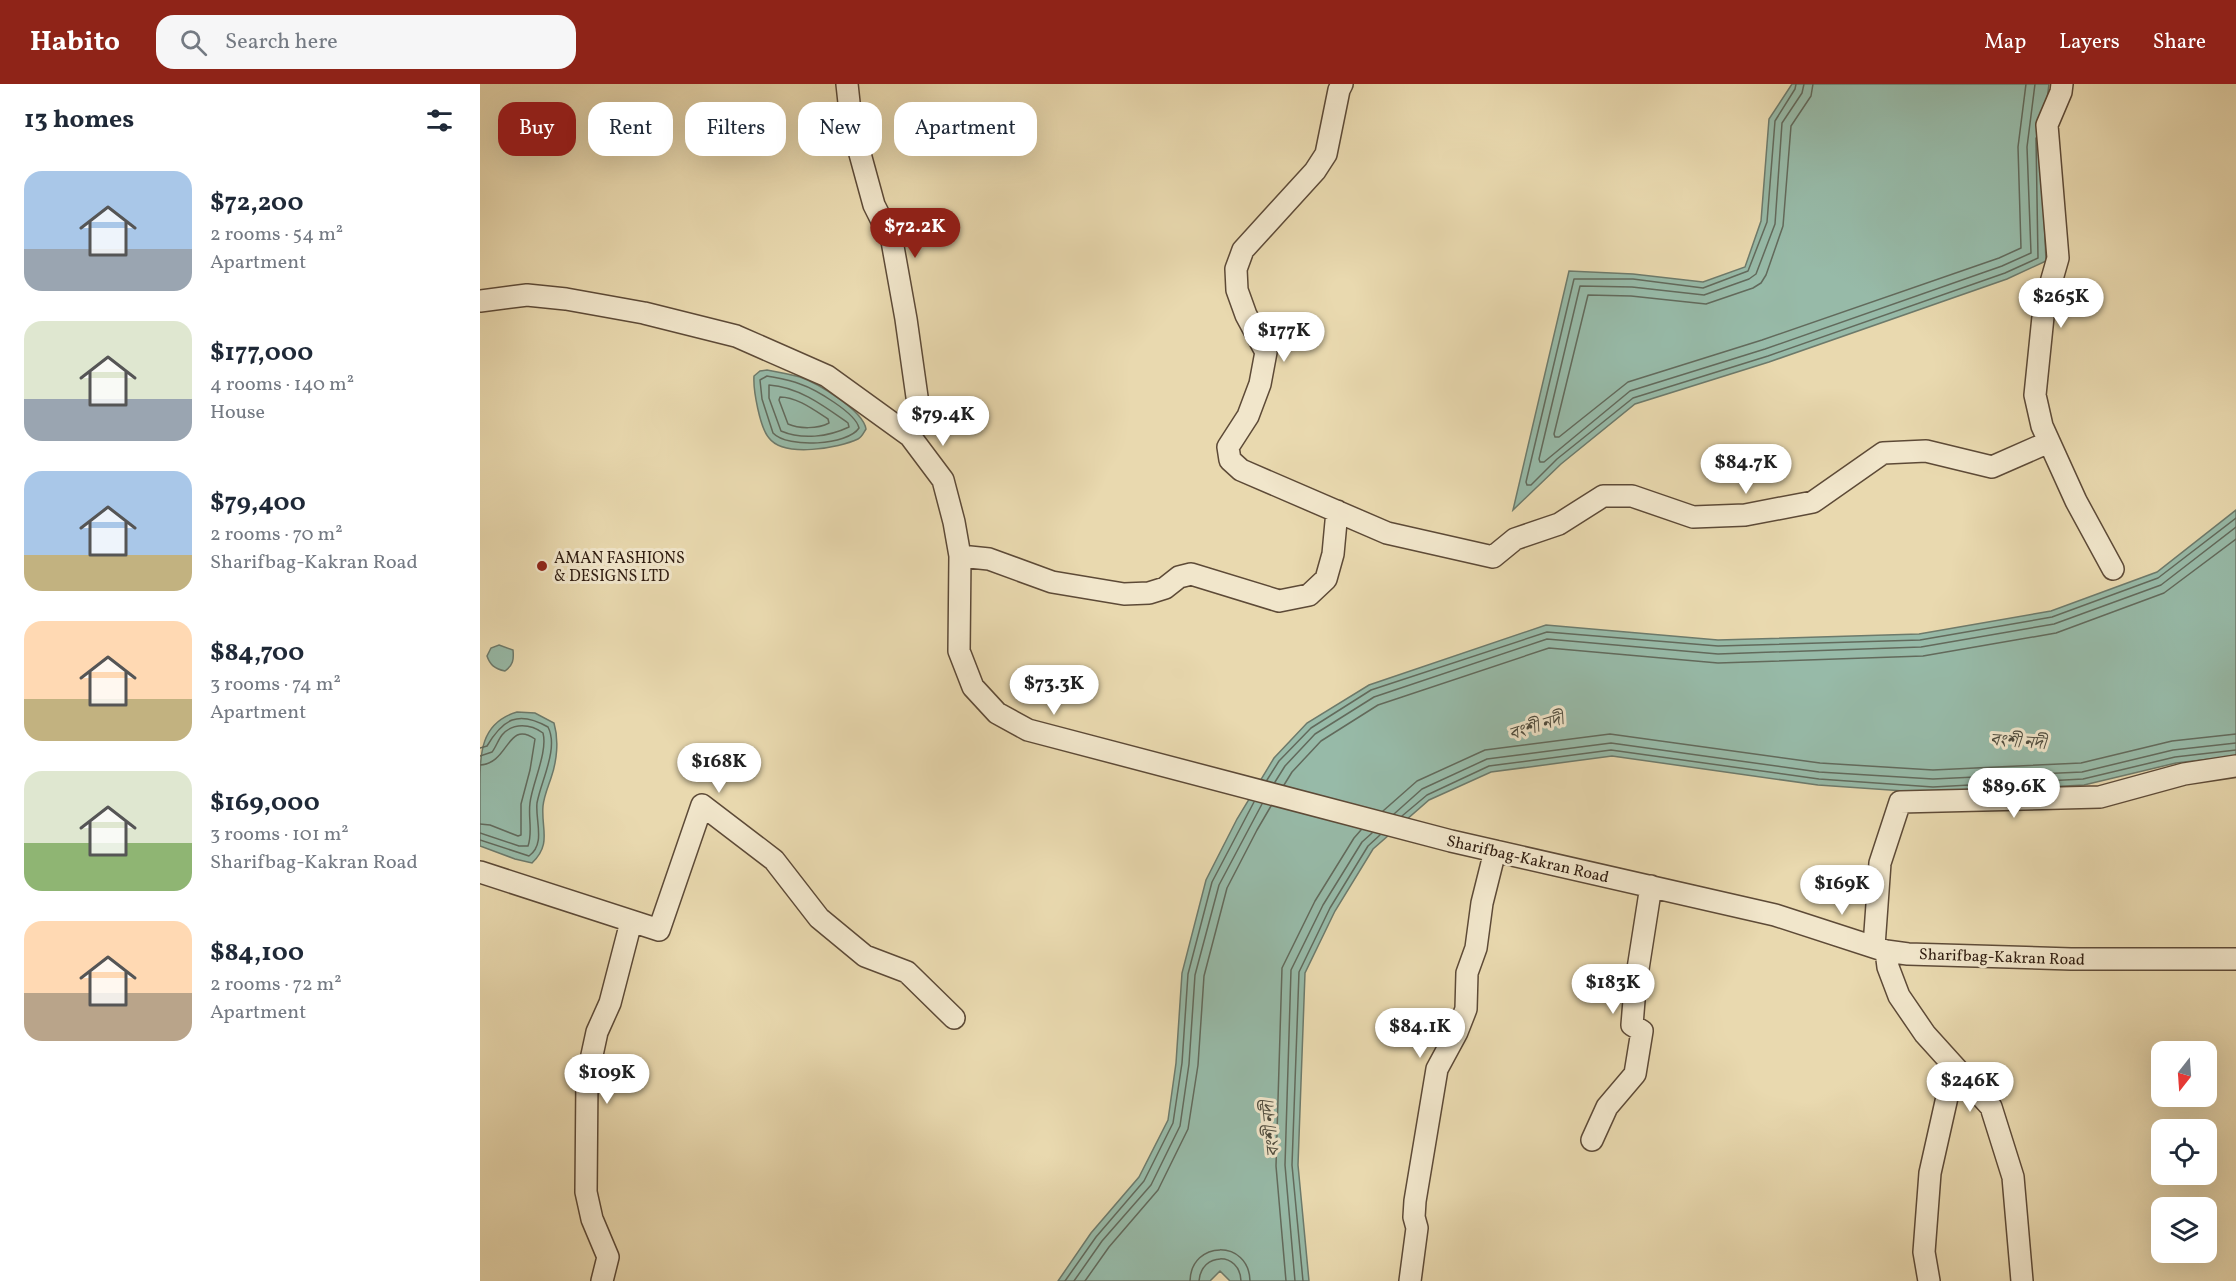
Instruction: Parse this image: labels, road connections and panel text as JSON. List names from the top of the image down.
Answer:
{
  "streets": {
    "street": ["Sharifbag-Kakran Road"]
  },
  "water": ["বংশী নদী"],
  "places": ["AMAN FASHIONS & DESIGNS LTD"],
  "north": "bottom",
  "page": {
    "header": "Habito",
    "search": "Search here",
    "nav": ["Map", "Layers", "Share"],
    "heading": "13 homes",
    "chip": [
      "Buy",
      "Rent",
      "Filters",
      "New",
      "Apartment"
    ],
    "list": [
      {
        "name": "$72,200",
        "note": "2 rooms · 54 m² · Apartment"
      },
      {
        "name": "$177,000",
        "note": "4 rooms · 140 m² · House"
      },
      {
        "name": "$79,400",
        "note": "2 rooms · 70 m² · Sharifbag-Kakran Road"
      },
      {
        "name": "$84,700",
        "note": "3 rooms · 74 m² · Apartment"
      },
      {
        "name": "$169,000",
        "note": "3 rooms · 101 m² · Sharifbag-Kakran Road"
      },
      {
        "name": "$84,100",
        "note": "2 rooms · 72 m² · Apartment"
      }
    ],
    "price": [
      "$72.2K",
      "$265K",
      "$177K",
      "$79.4K",
      "$84.7K",
      "$73.3K",
      "$168K",
      "$89.6K",
      "$169K",
      "$183K",
      "$84.1K",
      "$109K",
      "$246K"
    ]
  }
}
